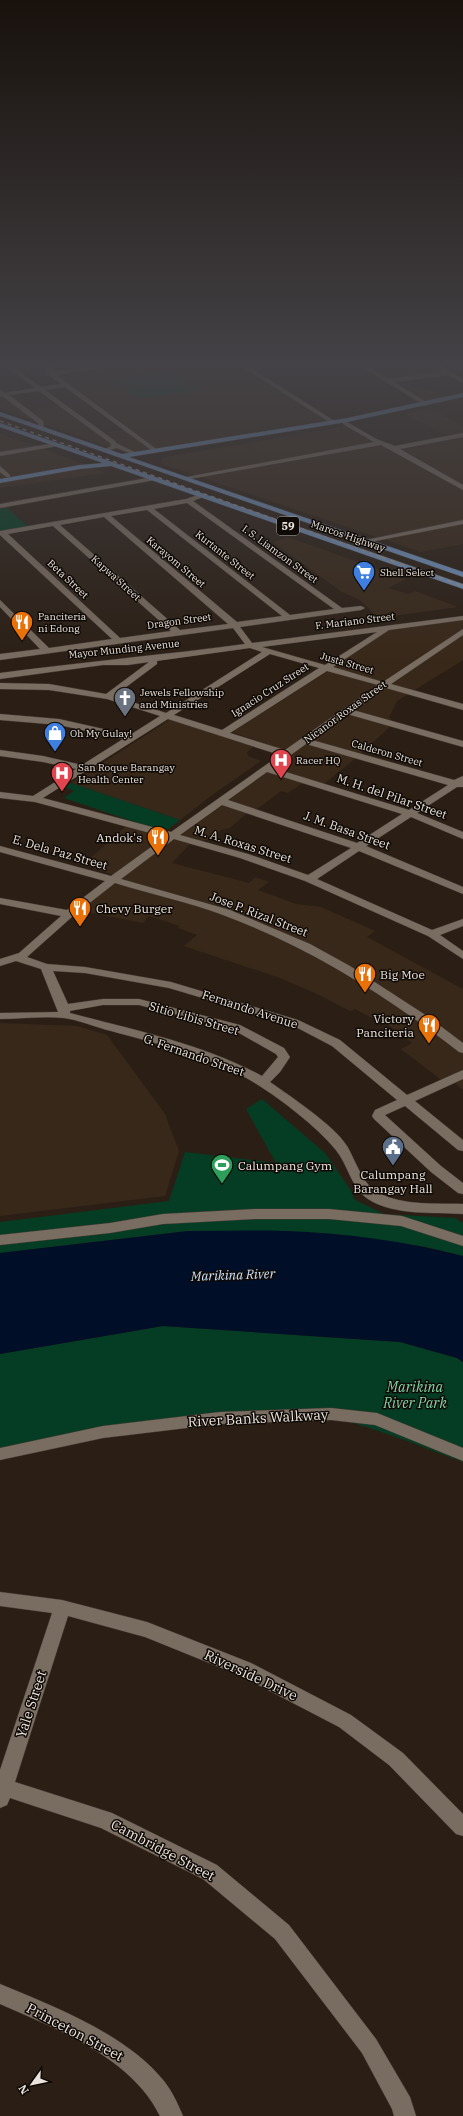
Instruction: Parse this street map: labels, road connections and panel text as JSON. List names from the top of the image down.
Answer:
{
  "streets": {
    "main road": ["59", "Marcos Highway"],
    "street": [
      "I. S. Liamzon Street",
      "Kurtante Street",
      "Karayom Street",
      "Kapwa Street",
      "Beta Street",
      "Dragon Street",
      "F. Mariano Street",
      "Mayor Munding Avenue",
      "Justa Street",
      "Ignacio Cruz Street",
      "Nicanor Roxas Street",
      "Calderon Street",
      "M. H. del Pilar Street",
      "J. M. Basa Street",
      "M. A. Roxas Street",
      "E. Dela Paz Street",
      "Jose P. Rizal Street",
      "Fernando Avenue",
      "Sitio Libis Street",
      "G. Fernando Street",
      "River Banks Walkway",
      "Riverside Drive",
      "Yale Street",
      "Cambridge Street",
      "Princeton Street"
    ]
  },
  "crossings": [
    ["I. S. Liamzon Street", "Dragon Street"],
    ["Kurtante Street", "Dragon Street"],
    ["Karayom Street", "Dragon Street"],
    ["Kapwa Street", "Dragon Street"],
    ["Beta Street", "Dragon Street"],
    ["F. Mariano Street", "Mayor Munding Avenue"],
    ["F. Mariano Street", "Justa Street"],
    ["F. Mariano Street", "Ignacio Cruz Street"],
    ["Mayor Munding Avenue", "Justa Street"],
    ["Justa Street", "Ignacio Cruz Street"],
    ["Justa Street", "Nicanor Roxas Street"],
    ["Nicanor Roxas Street", "Calderon Street"],
    ["Nicanor Roxas Street", "M. H. del Pilar Street"],
    ["Nicanor Roxas Street", "J. M. Basa Street"],
    ["Nicanor Roxas Street", "M. A. Roxas Street"],
    ["Nicanor Roxas Street", "E. Dela Paz Street"],
    ["Nicanor Roxas Street", "Jose P. Rizal Street"],
    ["E. Dela Paz Street", "Jose P. Rizal Street"],
    ["Sitio Libis Street", "G. Fernando Street"],
    ["Riverside Drive", "Yale Street"],
    ["Yale Street", "Cambridge Street"]
  ],
  "water": ["Marikina River"],
  "parks": ["Marikina River Park"],
  "places": {
    "supermarket": ["Shell Select"],
    "restaurant": [
      "Panciteria ni Edong",
      "Andok's",
      "Chevy Burger",
      "Big Moe",
      "Victory Panciteria"
    ],
    "church": ["Jewels Fellowship and Ministries"],
    "shop": ["Oh My Gulay!"],
    "hospital": ["Racer HQ", "San Roque Barangay Health Center"],
    "public building": ["Calumpang Barangay Hall"],
    "sports": ["Calumpang Gym"]
  },
  "north": "bottom left"
}
